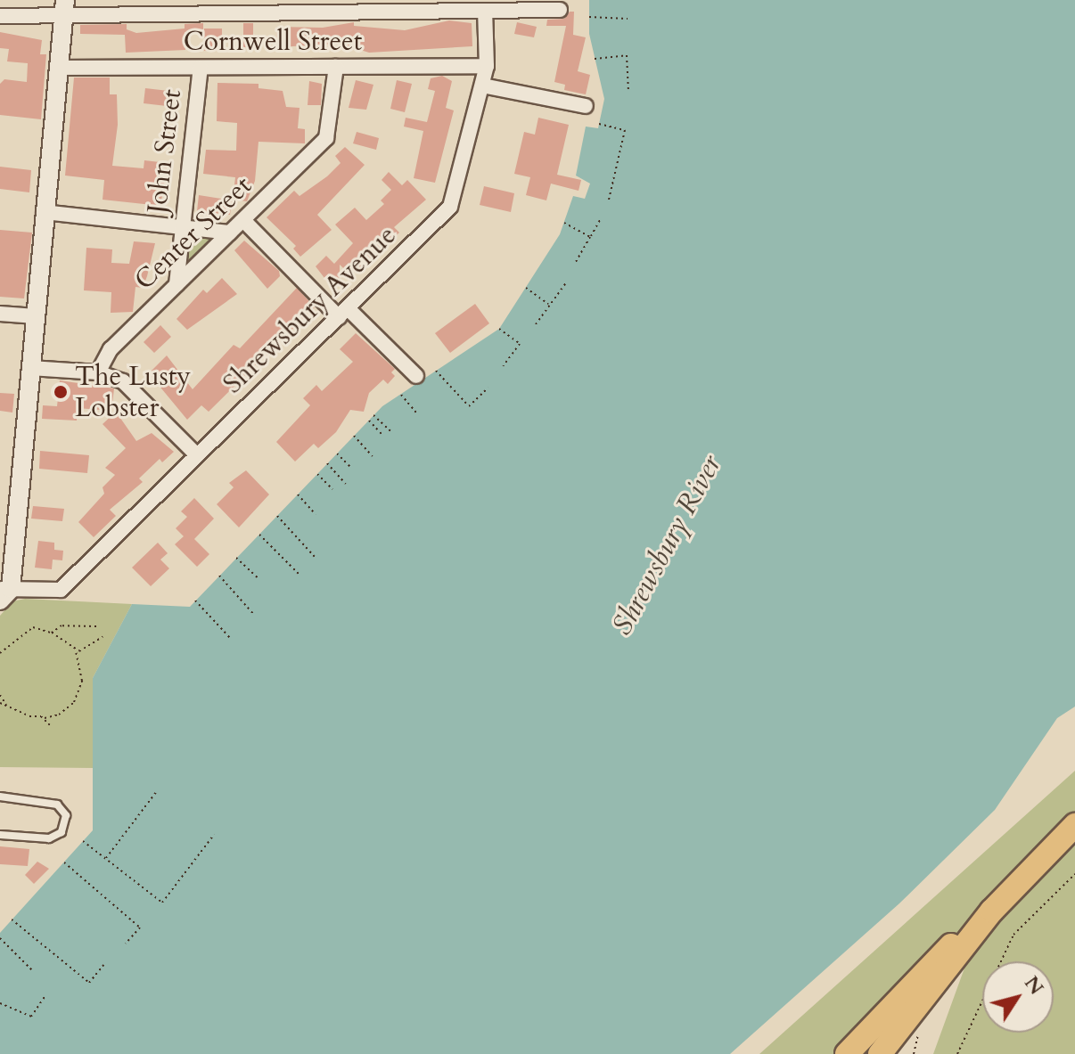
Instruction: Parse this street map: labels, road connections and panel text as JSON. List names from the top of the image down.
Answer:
{
  "streets": {
    "street": [
      "Cornwell Street",
      "John Street",
      "Center Street",
      "Shrewsbury Avenue"
    ]
  },
  "crossings": [
    ["Cornwell Street", "John Street"],
    ["Cornwell Street", "Center Street"],
    ["Cornwell Street", "Shrewsbury Avenue"],
    ["John Street", "Center Street"]
  ],
  "water": ["Shrewsbury River"],
  "places": ["The Lusty Lobster"],
  "north": "top right"
}
